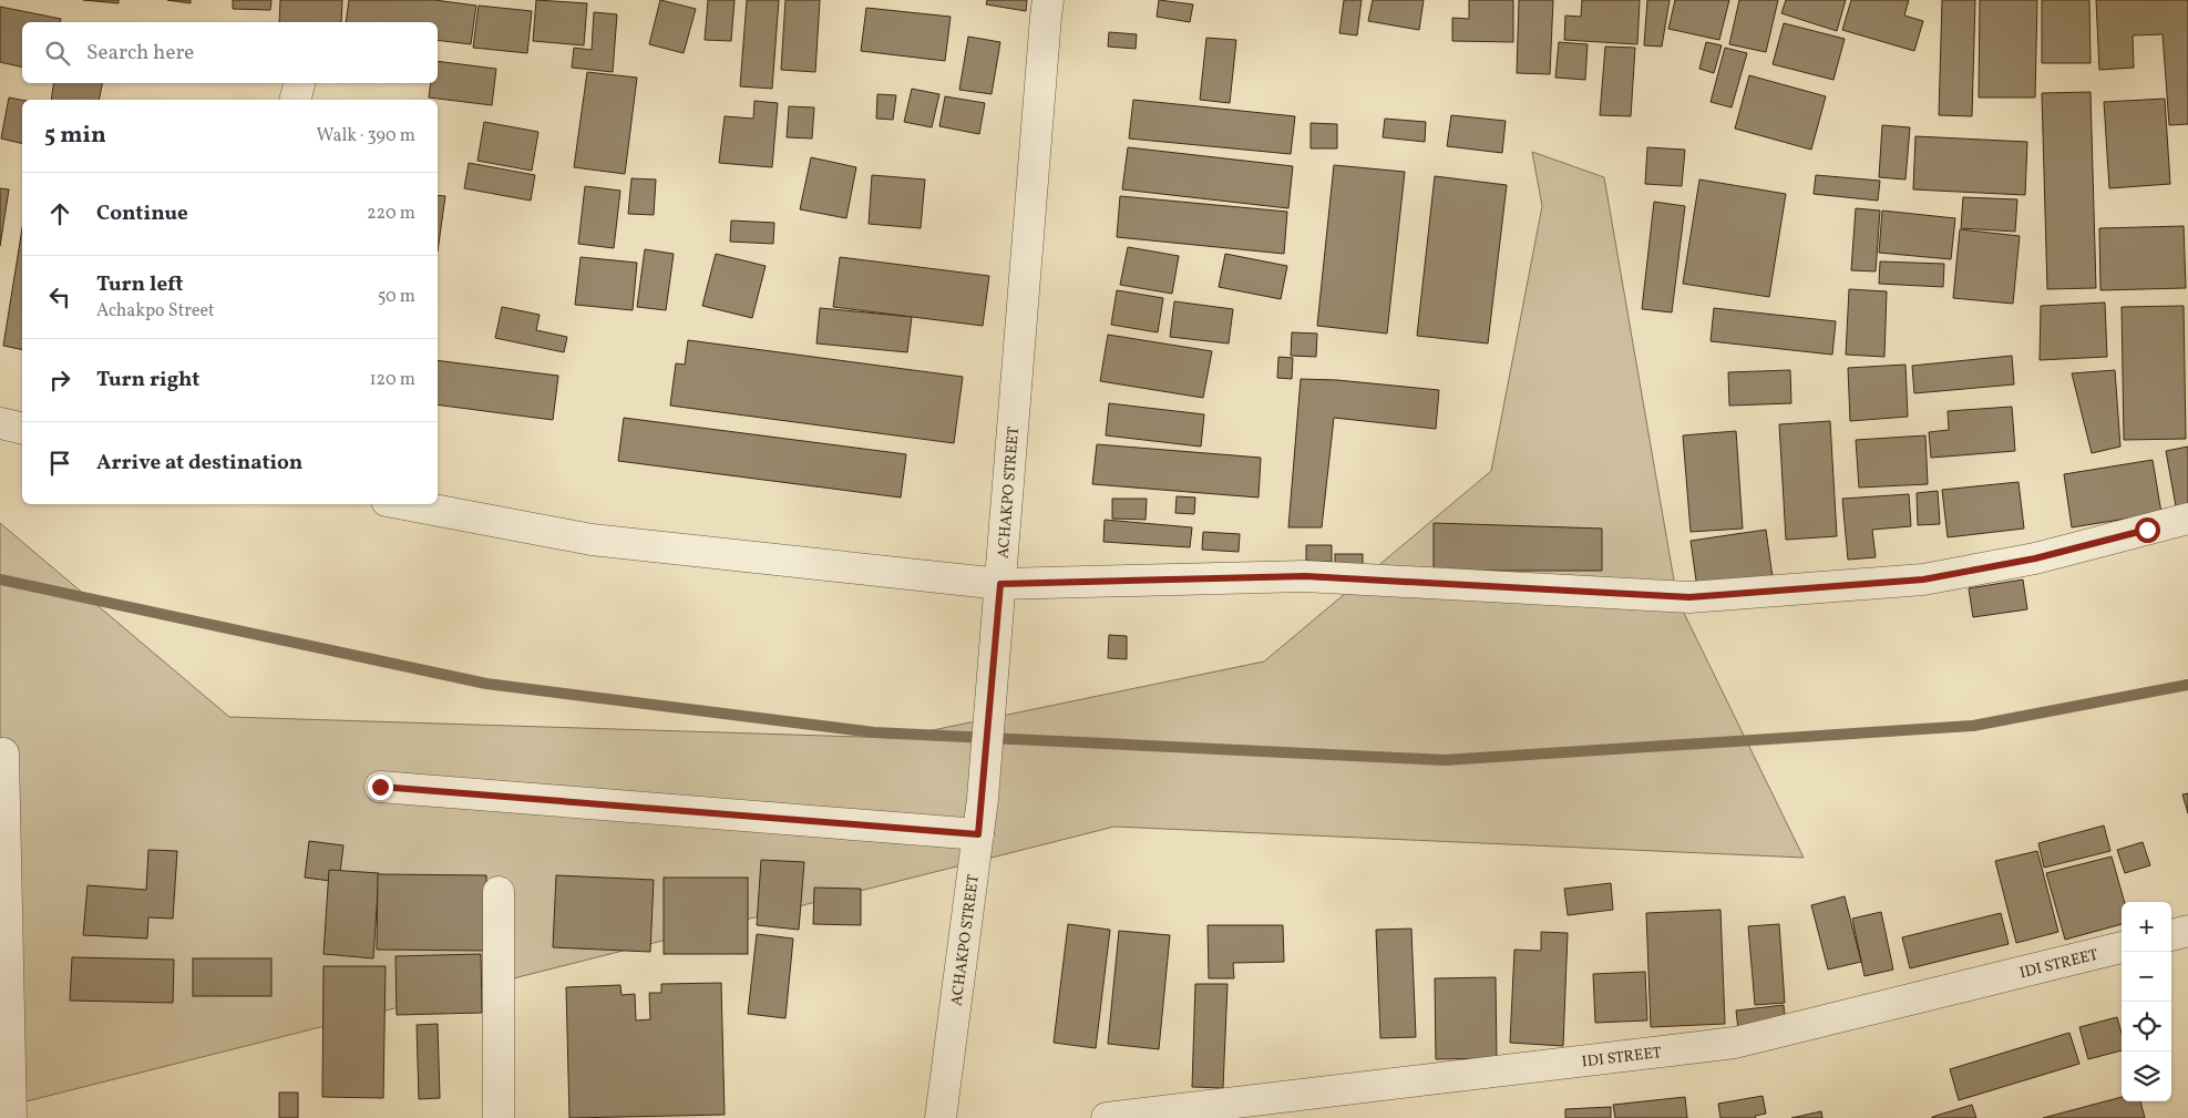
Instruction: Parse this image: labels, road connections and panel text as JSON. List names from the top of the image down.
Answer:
{
  "streets": {
    "street": ["ACHAKPO STREET", "IDI STREET"]
  },
  "page": {
    "search": "Search here",
    "heading": ["5 min", "Walk · 390 m"],
    "list": [
      ["Continue", "220 m"],
      ["Turn left", "Achakpo Street", "50 m"],
      ["Turn right", "120 m"],
      "Arrive at destination"
    ],
    "map_buttons": ["+", "−"]
  }
}
